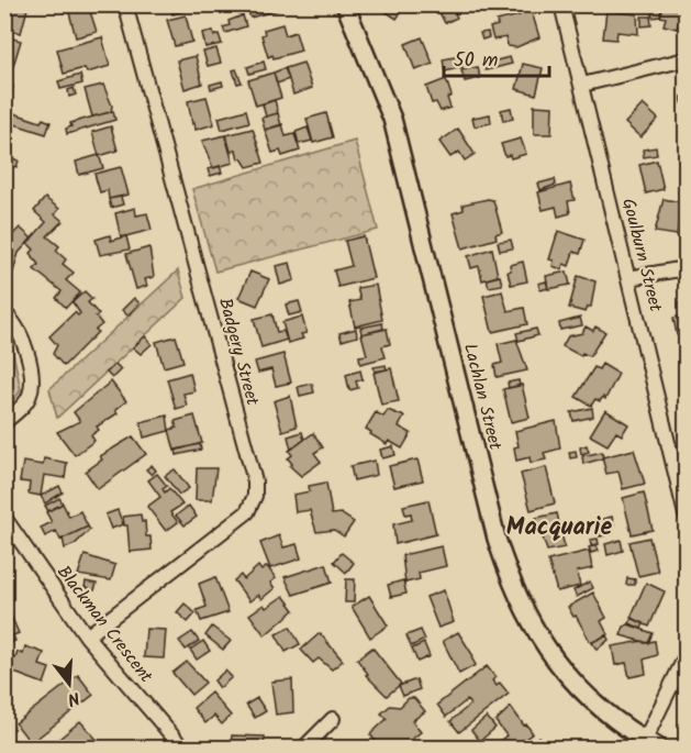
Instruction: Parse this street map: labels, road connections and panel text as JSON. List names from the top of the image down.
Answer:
{
  "streets": {
    "street": [
      "Goulburn Street",
      "Badgery Street",
      "Lachlan Street",
      "Blackman Crescent"
    ]
  },
  "crossings": [
    ["Badgery Street", "Blackman Crescent"]
  ],
  "districts": ["Macquarie"],
  "scale_bar": "50 m",
  "north": "bottom"
}
